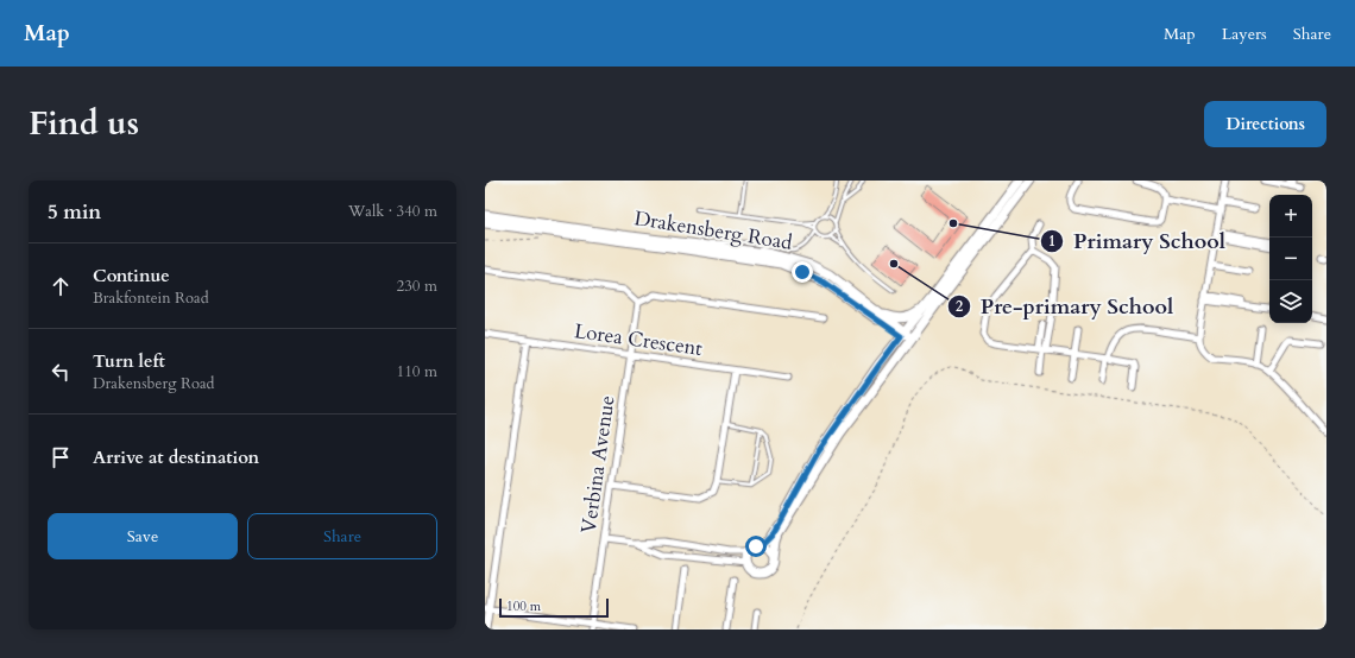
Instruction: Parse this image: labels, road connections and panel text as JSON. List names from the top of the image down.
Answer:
{
  "streets": {
    "street": ["Drakensberg Road", "Lorea Crescent", "Verbina Avenue"]
  },
  "crossings": [
    ["Lorea Crescent", "Verbina Avenue"]
  ],
  "places": ["Primary School", "Pre-primary School"],
  "scale_bar": "100 m",
  "page": {
    "header": "Map",
    "nav": ["Map", "Layers", "Share"],
    "title": "Find us",
    "buttons": [
      "Directions",
      ["Save", "Share"]
    ],
    "heading": ["5 min", "Walk · 340 m"],
    "map_buttons": ["+", "−"],
    "list": [
      ["Continue", "Brakfontein Road", "230 m"],
      ["Turn left", "Drakensberg Road", "110 m"],
      "Arrive at destination"
    ],
    "scale": "100 m"
  }
}
